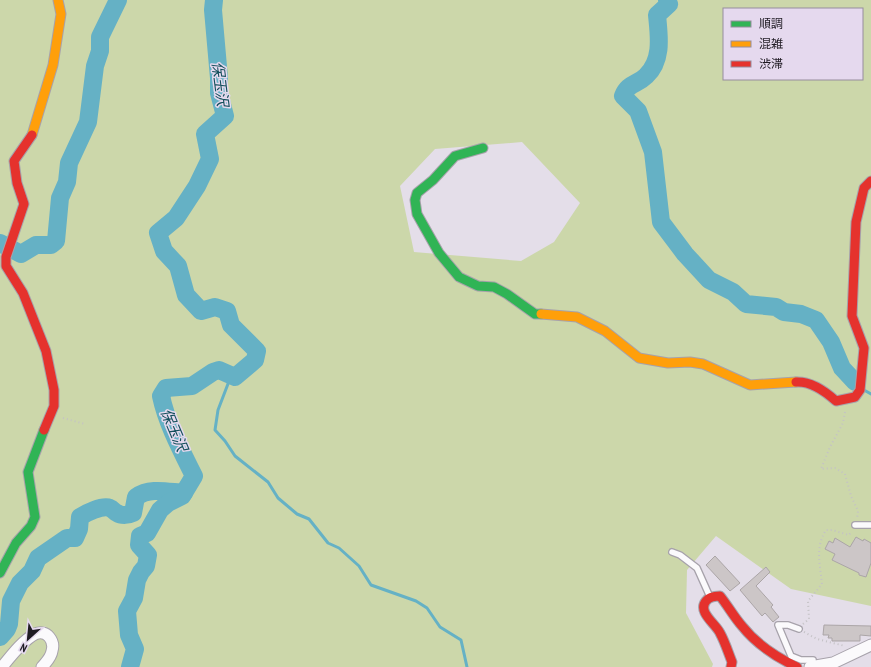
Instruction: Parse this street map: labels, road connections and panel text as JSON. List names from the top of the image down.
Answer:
{
  "water": ["保玉沢"],
  "legend": ["順調", "混雑", "渋滞"],
  "north": "bottom left"
}
